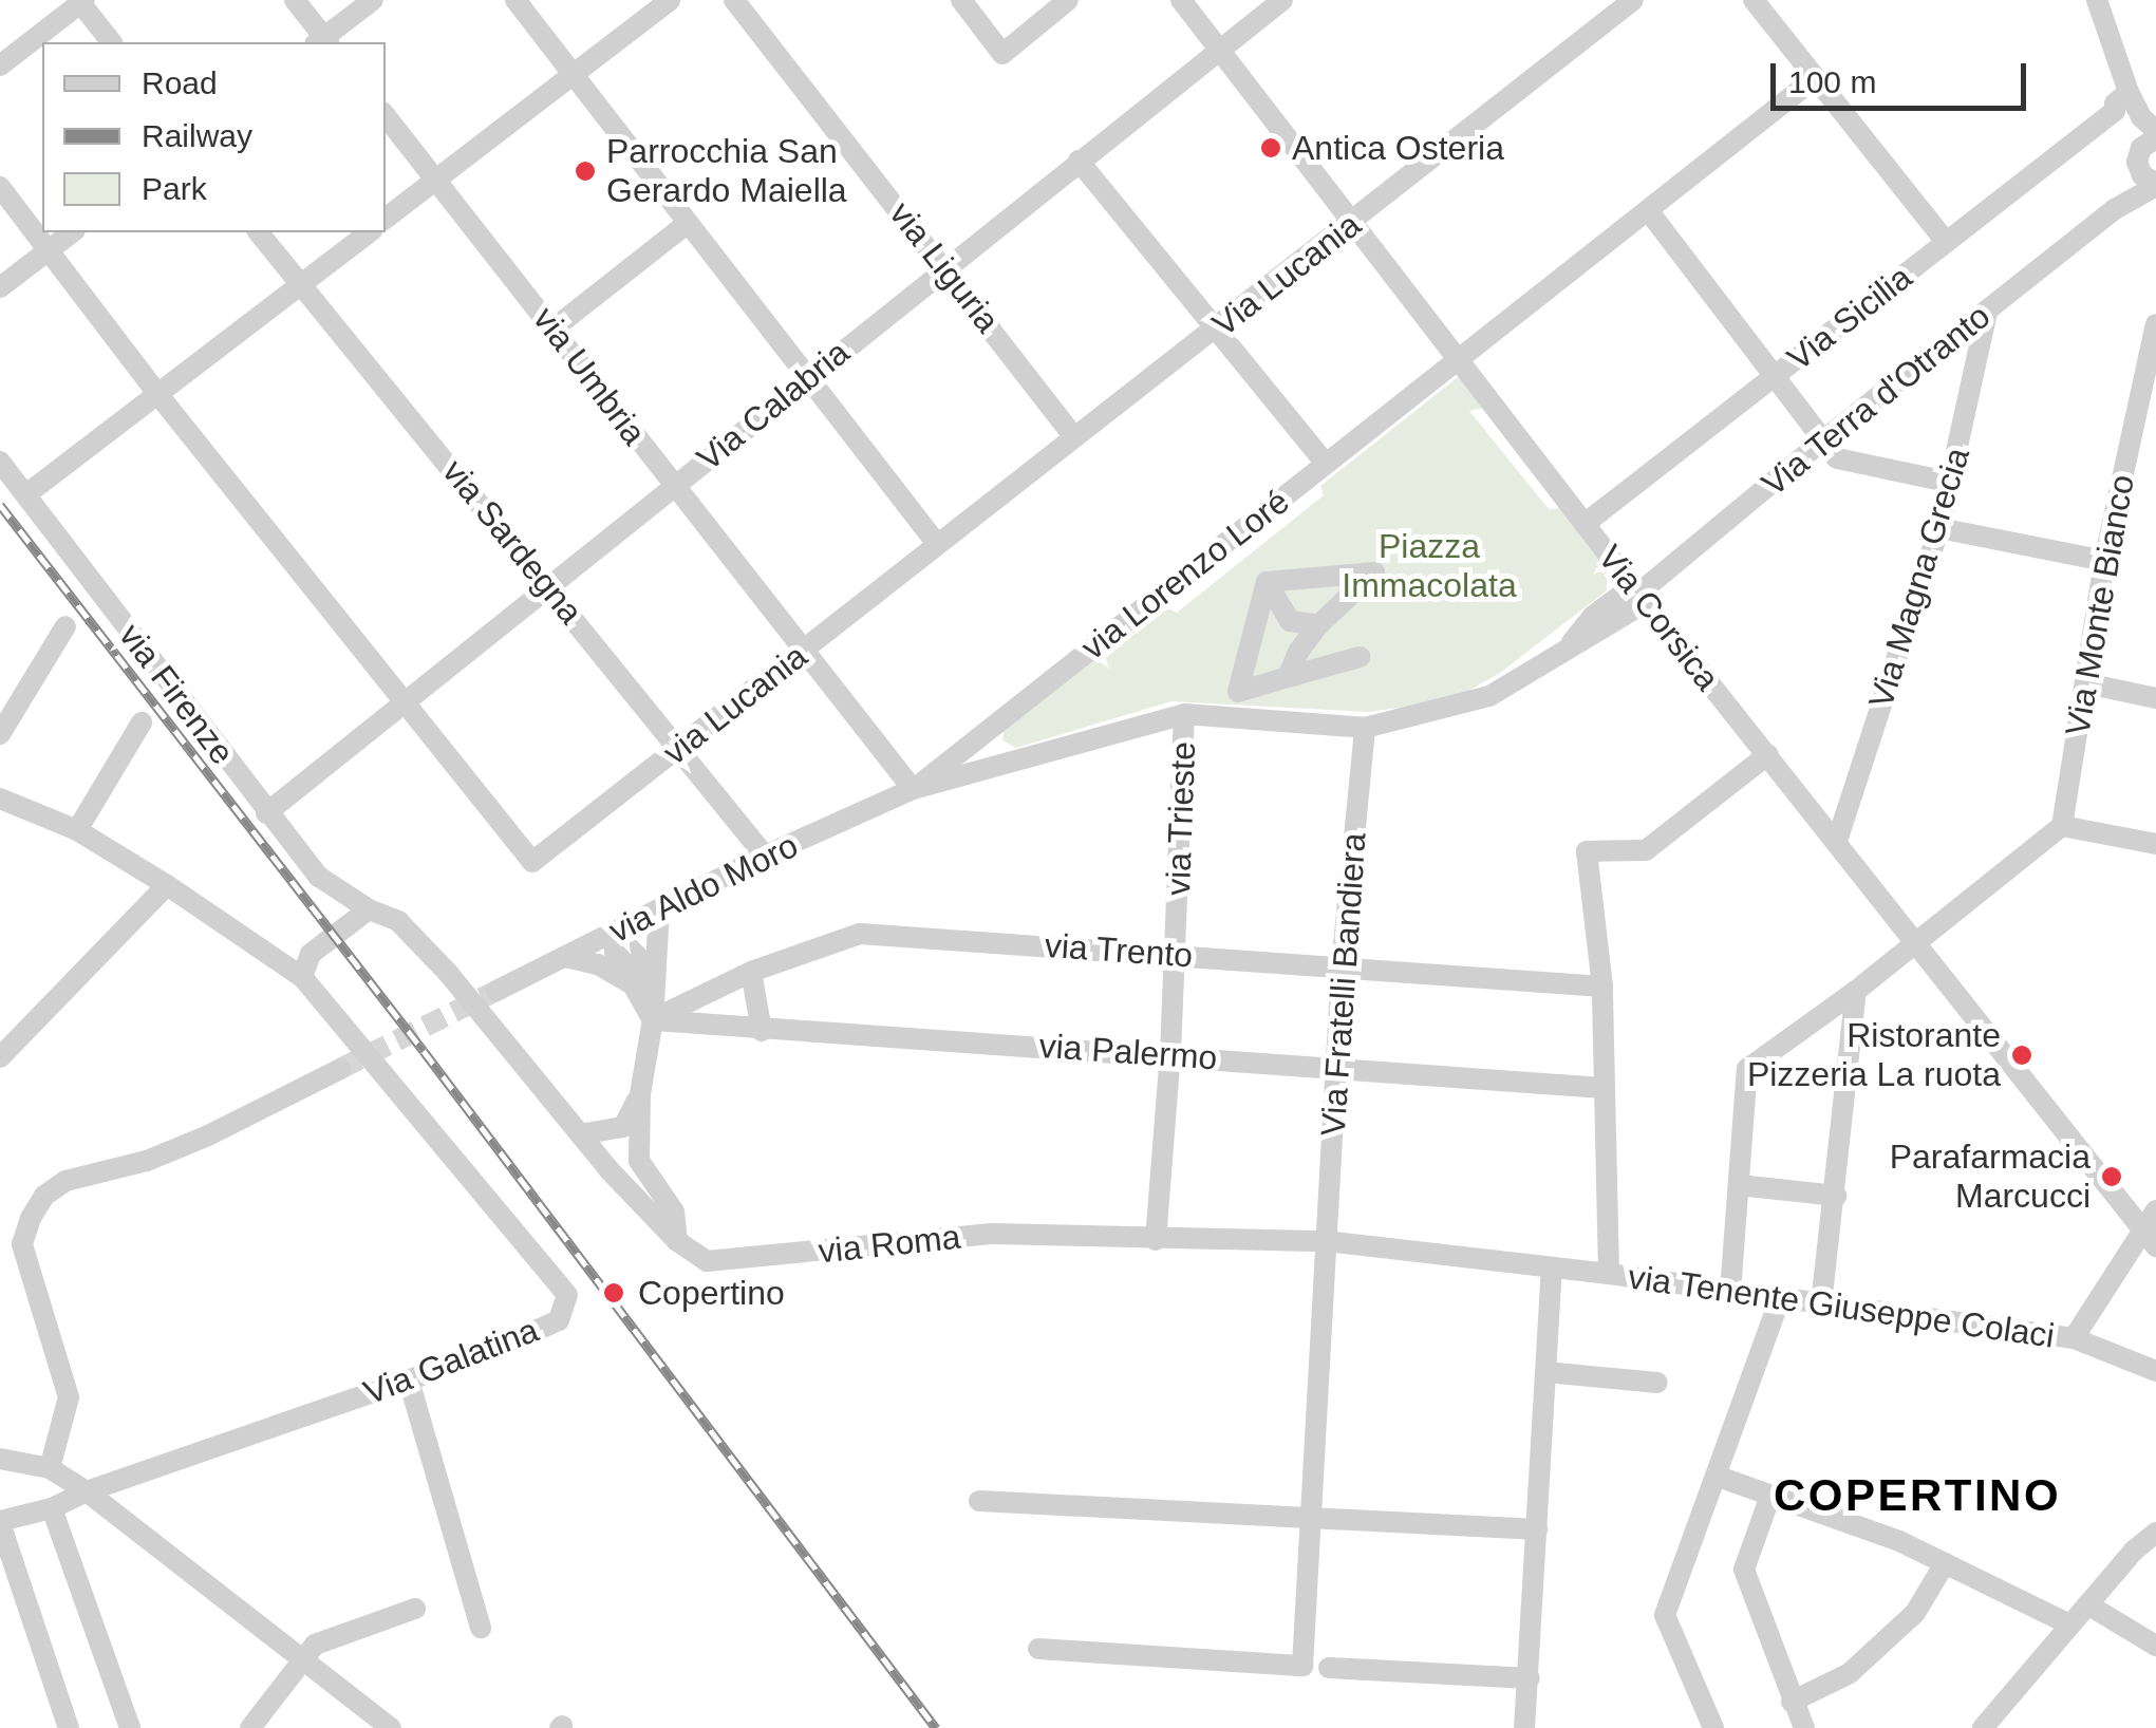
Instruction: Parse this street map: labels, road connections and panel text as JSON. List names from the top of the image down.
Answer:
{
  "streets": {
    "street": [
      "via Liguria",
      "Via Lucania",
      "Via Sicilia",
      "via Umbria",
      "Via Terra d'Otranto",
      "Via Calabria",
      "via Sardegna",
      "via Lorenzo Loré",
      "Via Magna Grecia",
      "Via Monte Bianco",
      "Via Corsica",
      "via Firenze",
      "via Lucania",
      "via Trieste",
      "via Aldo Moro",
      "via Trento",
      "Via Fratelli Bandiera",
      "via Palermo",
      "via Roma",
      "via Tenente Giuseppe Colaci",
      "Via Galatina"
    ]
  },
  "crossings": [
    ["via Liguria", "Via Lucania"],
    ["via Liguria", "Via Calabria"],
    ["Via Lucania", "Via Corsica"],
    ["Via Lucania", "via Lucania"],
    ["Via Sicilia", "Via Corsica"],
    ["via Umbria", "Via Calabria"],
    ["via Umbria", "via Lorenzo Loré"],
    ["via Umbria", "via Lucania"],
    ["via Umbria", "via Aldo Moro"],
    ["Via Terra d'Otranto", "Via Magna Grecia"],
    ["Via Terra d'Otranto", "Via Corsica"],
    ["Via Terra d'Otranto", "Via Fratelli Bandiera"],
    ["Via Calabria", "via Sardegna"],
    ["Via Calabria", "Via Corsica"],
    ["Via Calabria", "via Firenze"],
    ["Via Calabria", "via Lucania"],
    ["via Sardegna", "via Lucania"],
    ["via Sardegna", "via Aldo Moro"],
    ["via Lorenzo Loré", "Via Corsica"],
    ["via Lorenzo Loré", "via Aldo Moro"],
    ["Via Magna Grecia", "Via Corsica"],
    ["via Firenze", "via Roma"],
    ["via Trieste", "via Trento"],
    ["via Trieste", "via Palermo"],
    ["via Trieste", "via Roma"],
    ["via Trento", "Via Fratelli Bandiera"],
    ["via Trento", "via Palermo"],
    ["Via Fratelli Bandiera", "via Palermo"],
    ["Via Fratelli Bandiera", "via Roma"],
    ["via Roma", "via Tenente Giuseppe Colaci"]
  ],
  "districts": ["COPERTINO"],
  "parks": ["Piazza Immacolata"],
  "places": [
    "Antica Osteria",
    "Parrocchia San Gerardo Maiella",
    "Ristorante Pizzeria La ruota",
    "Parafarmacia Marcucci",
    "Copertino"
  ],
  "legend": ["Road", "Railway", "Park"],
  "scale_bar": "100 m"
}
